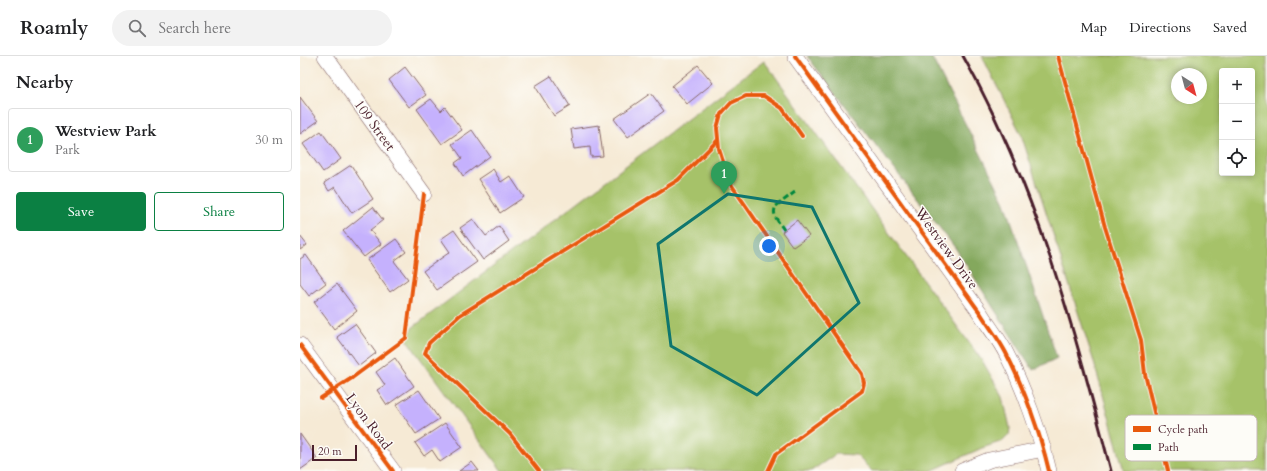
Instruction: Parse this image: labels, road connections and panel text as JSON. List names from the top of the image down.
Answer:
{
  "streets": {
    "street": ["109 Street", "Westview Drive", "Lyon Road"]
  },
  "legend": ["Cycle path", "Path"],
  "scale_bar": "20 m",
  "north": "bottom right",
  "page": {
    "header": "Roamly",
    "search": "Search here",
    "nav": ["Map", "Directions", "Saved"],
    "heading": "Nearby",
    "map_buttons": ["+", "−"],
    "list": [
      {
        "mark": "1",
        "name": "Westview Park",
        "note": "Park",
        "value": "30 m"
      }
    ],
    "pins": "1",
    "buttons": ["Save", "Share"],
    "scale": "20 m"
  }
}
